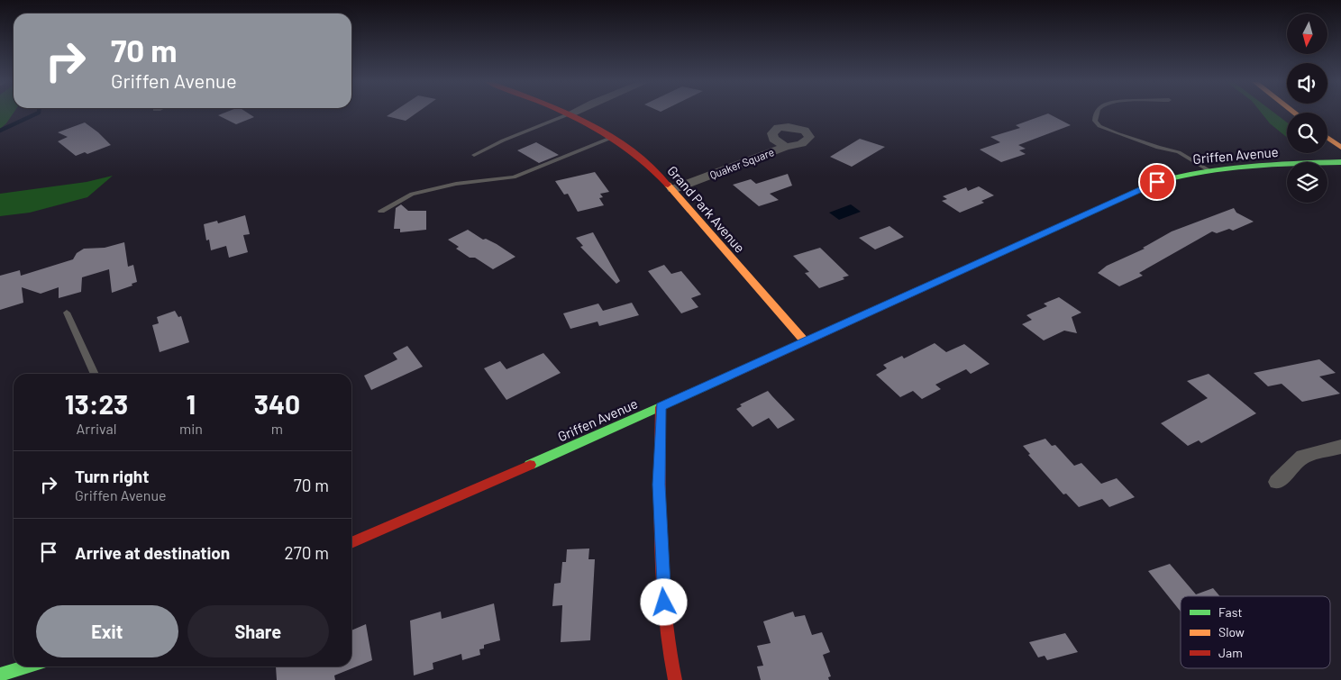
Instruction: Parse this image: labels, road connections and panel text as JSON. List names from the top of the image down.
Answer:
{
  "streets": {
    "street": ["Griffen Avenue", "Quaker Square", "Grand Park Avenue"]
  },
  "crossings": [
    ["Griffen Avenue", "Grand Park Avenue"],
    ["Quaker Square", "Grand Park Avenue"]
  ],
  "legend": ["Fast", "Slow", "Jam"],
  "north": "bottom",
  "page": {
    "turn": ["70 m", "Griffen Avenue"],
    "eta": [
      "13:23",
      "Arrival",
      "1",
      "min",
      "340",
      "m"
    ],
    "list": [
      {
        "name": "Turn right",
        "note": "Griffen Avenue",
        "value": "70 m"
      },
      {
        "name": "Arrive at destination",
        "value": "270 m"
      }
    ],
    "buttons": ["Exit", "Share"]
  }
}
